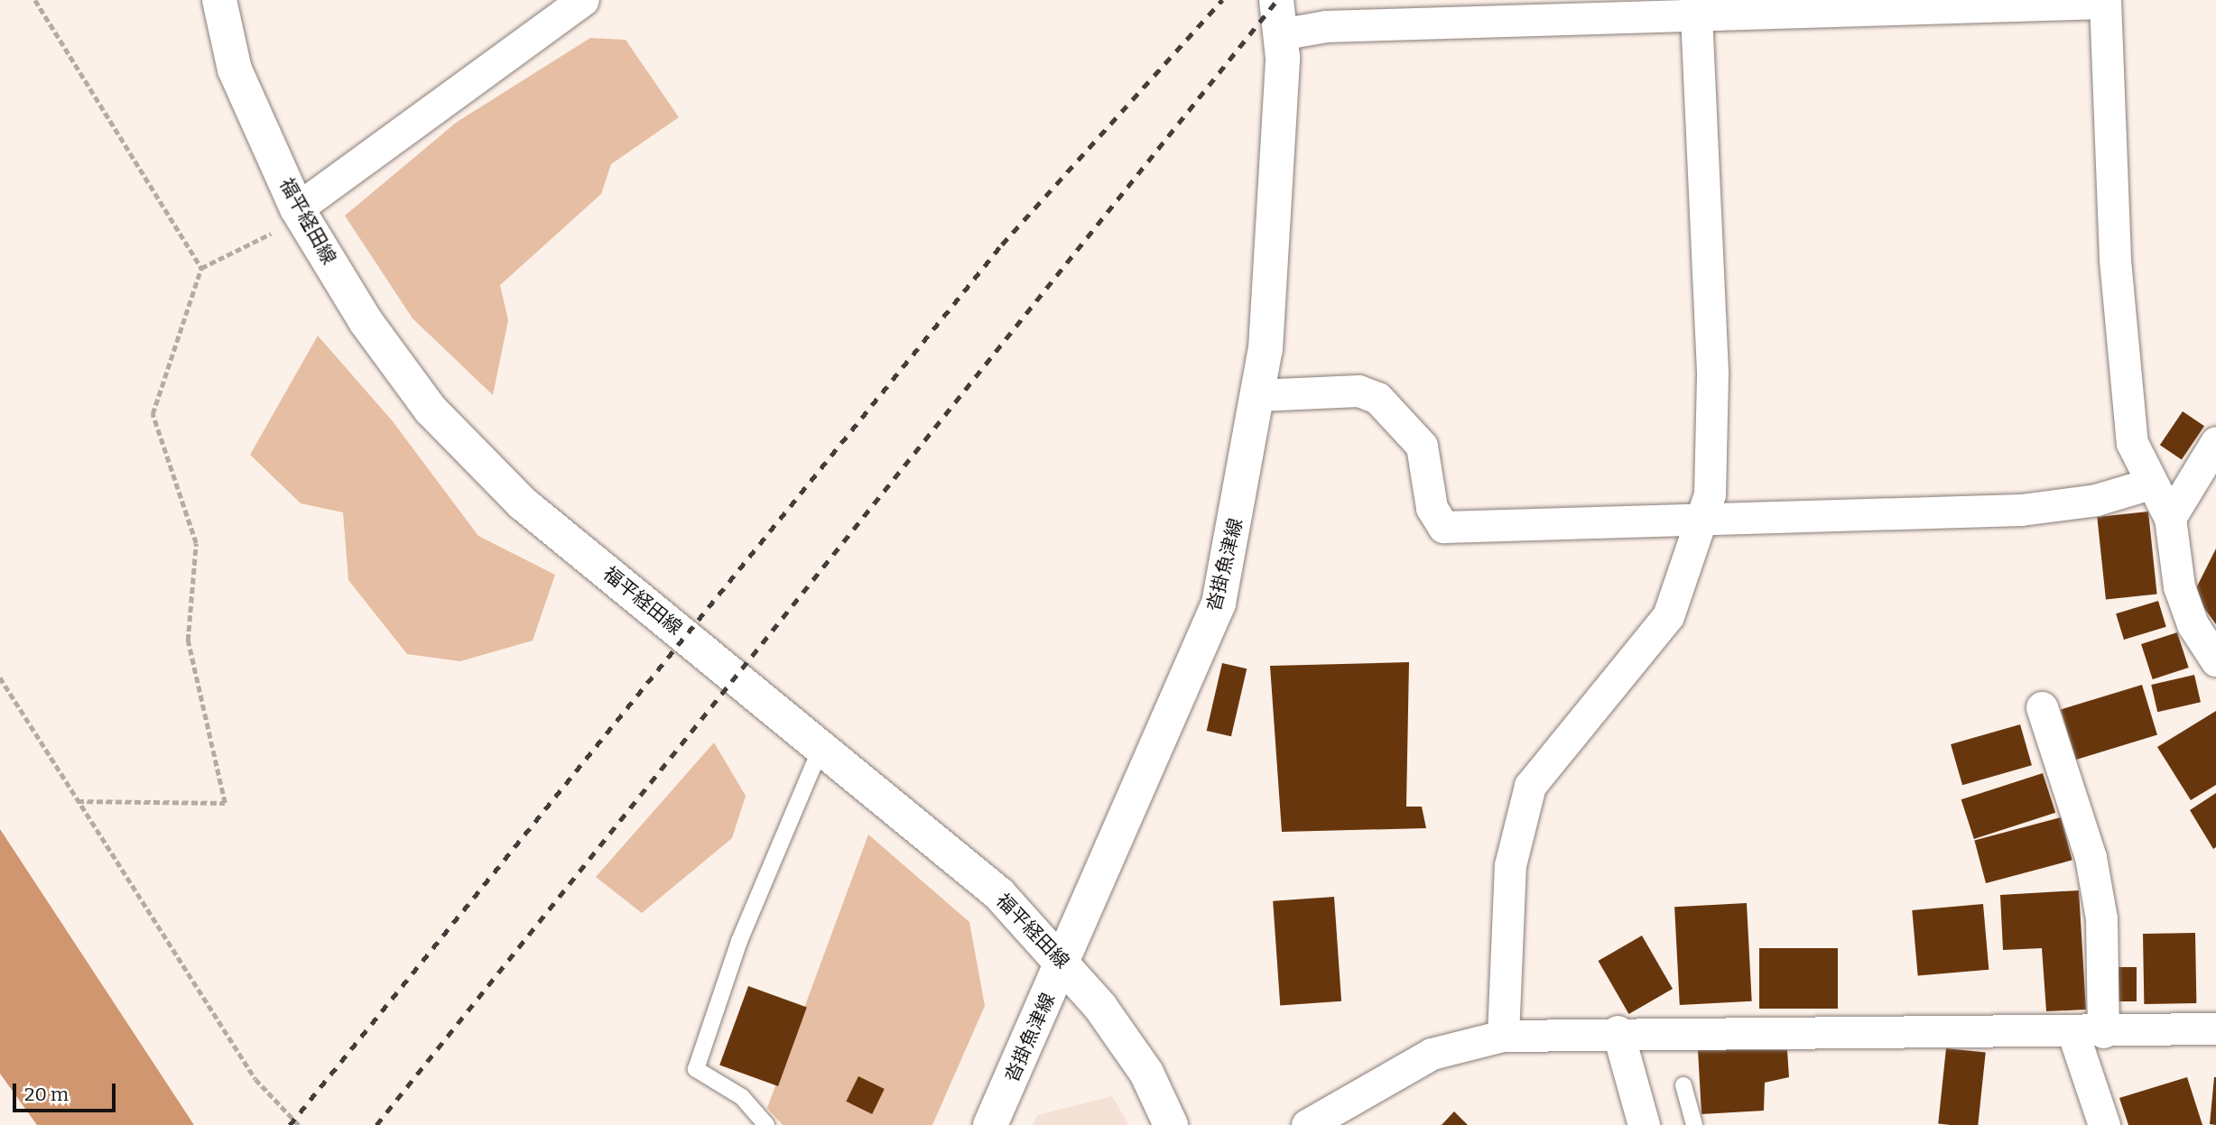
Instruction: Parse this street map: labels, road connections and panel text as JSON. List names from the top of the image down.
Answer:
{
  "streets": {
    "main road": ["福平経田線", "沓掛魚津線"]
  },
  "crossings": [
    ["福平経田線", "沓掛魚津線"]
  ],
  "scale_bar": "20 m"
}
